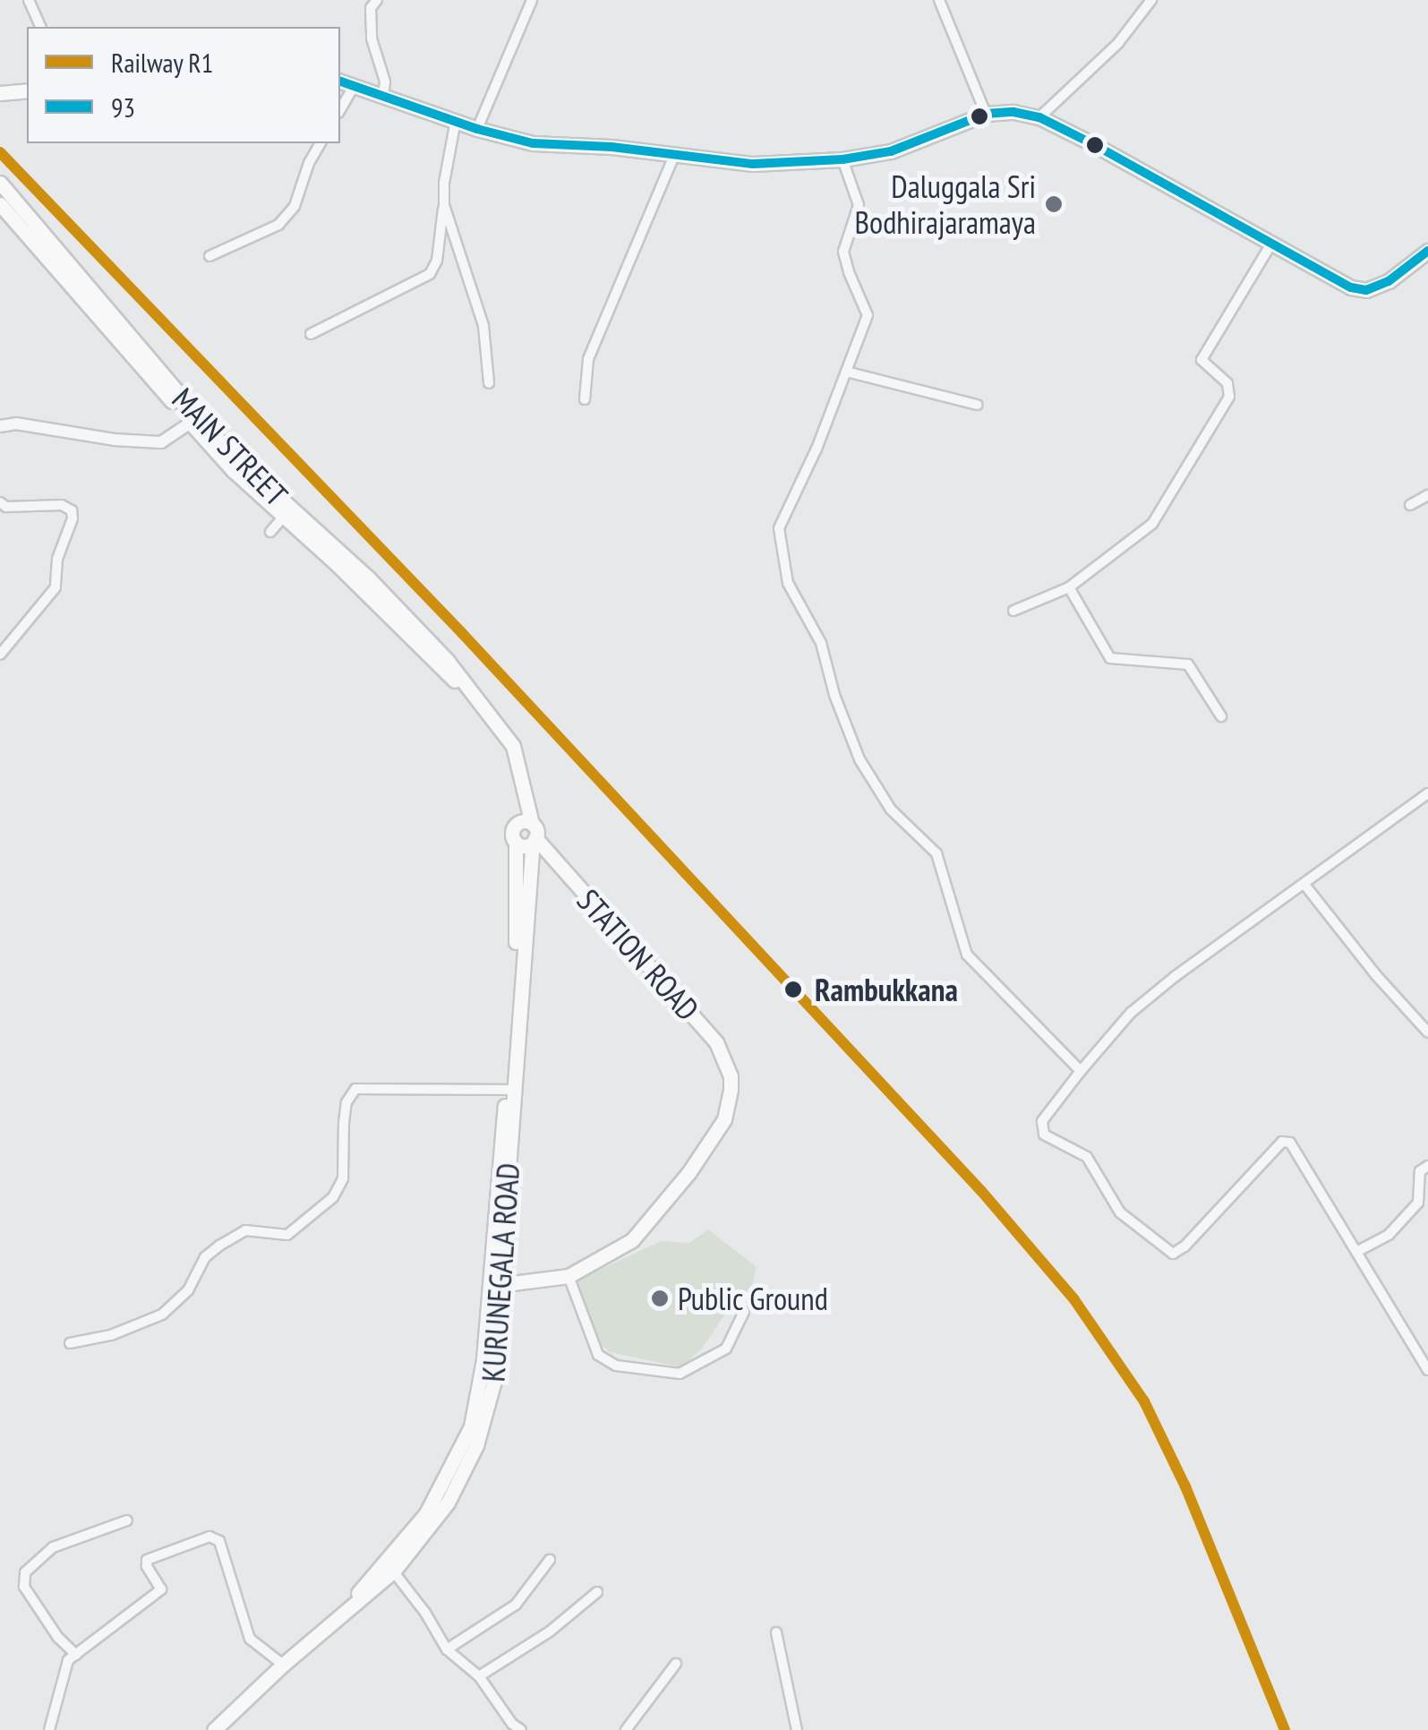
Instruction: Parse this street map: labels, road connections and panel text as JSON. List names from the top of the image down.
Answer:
{
  "streets": {
    "main road": ["MAIN STREET", "STATION ROAD", "KURUNEGALA ROAD"]
  },
  "crossings": [
    ["MAIN STREET", "STATION ROAD"],
    ["MAIN STREET", "KURUNEGALA ROAD"]
  ],
  "places": ["Daluggala Sri Bodhirajaramaya", "Rambukkana", "Public Ground"],
  "lines": ["transit line 93", "rail line R1"],
  "legend": ["Railway R1", "93"]
}
